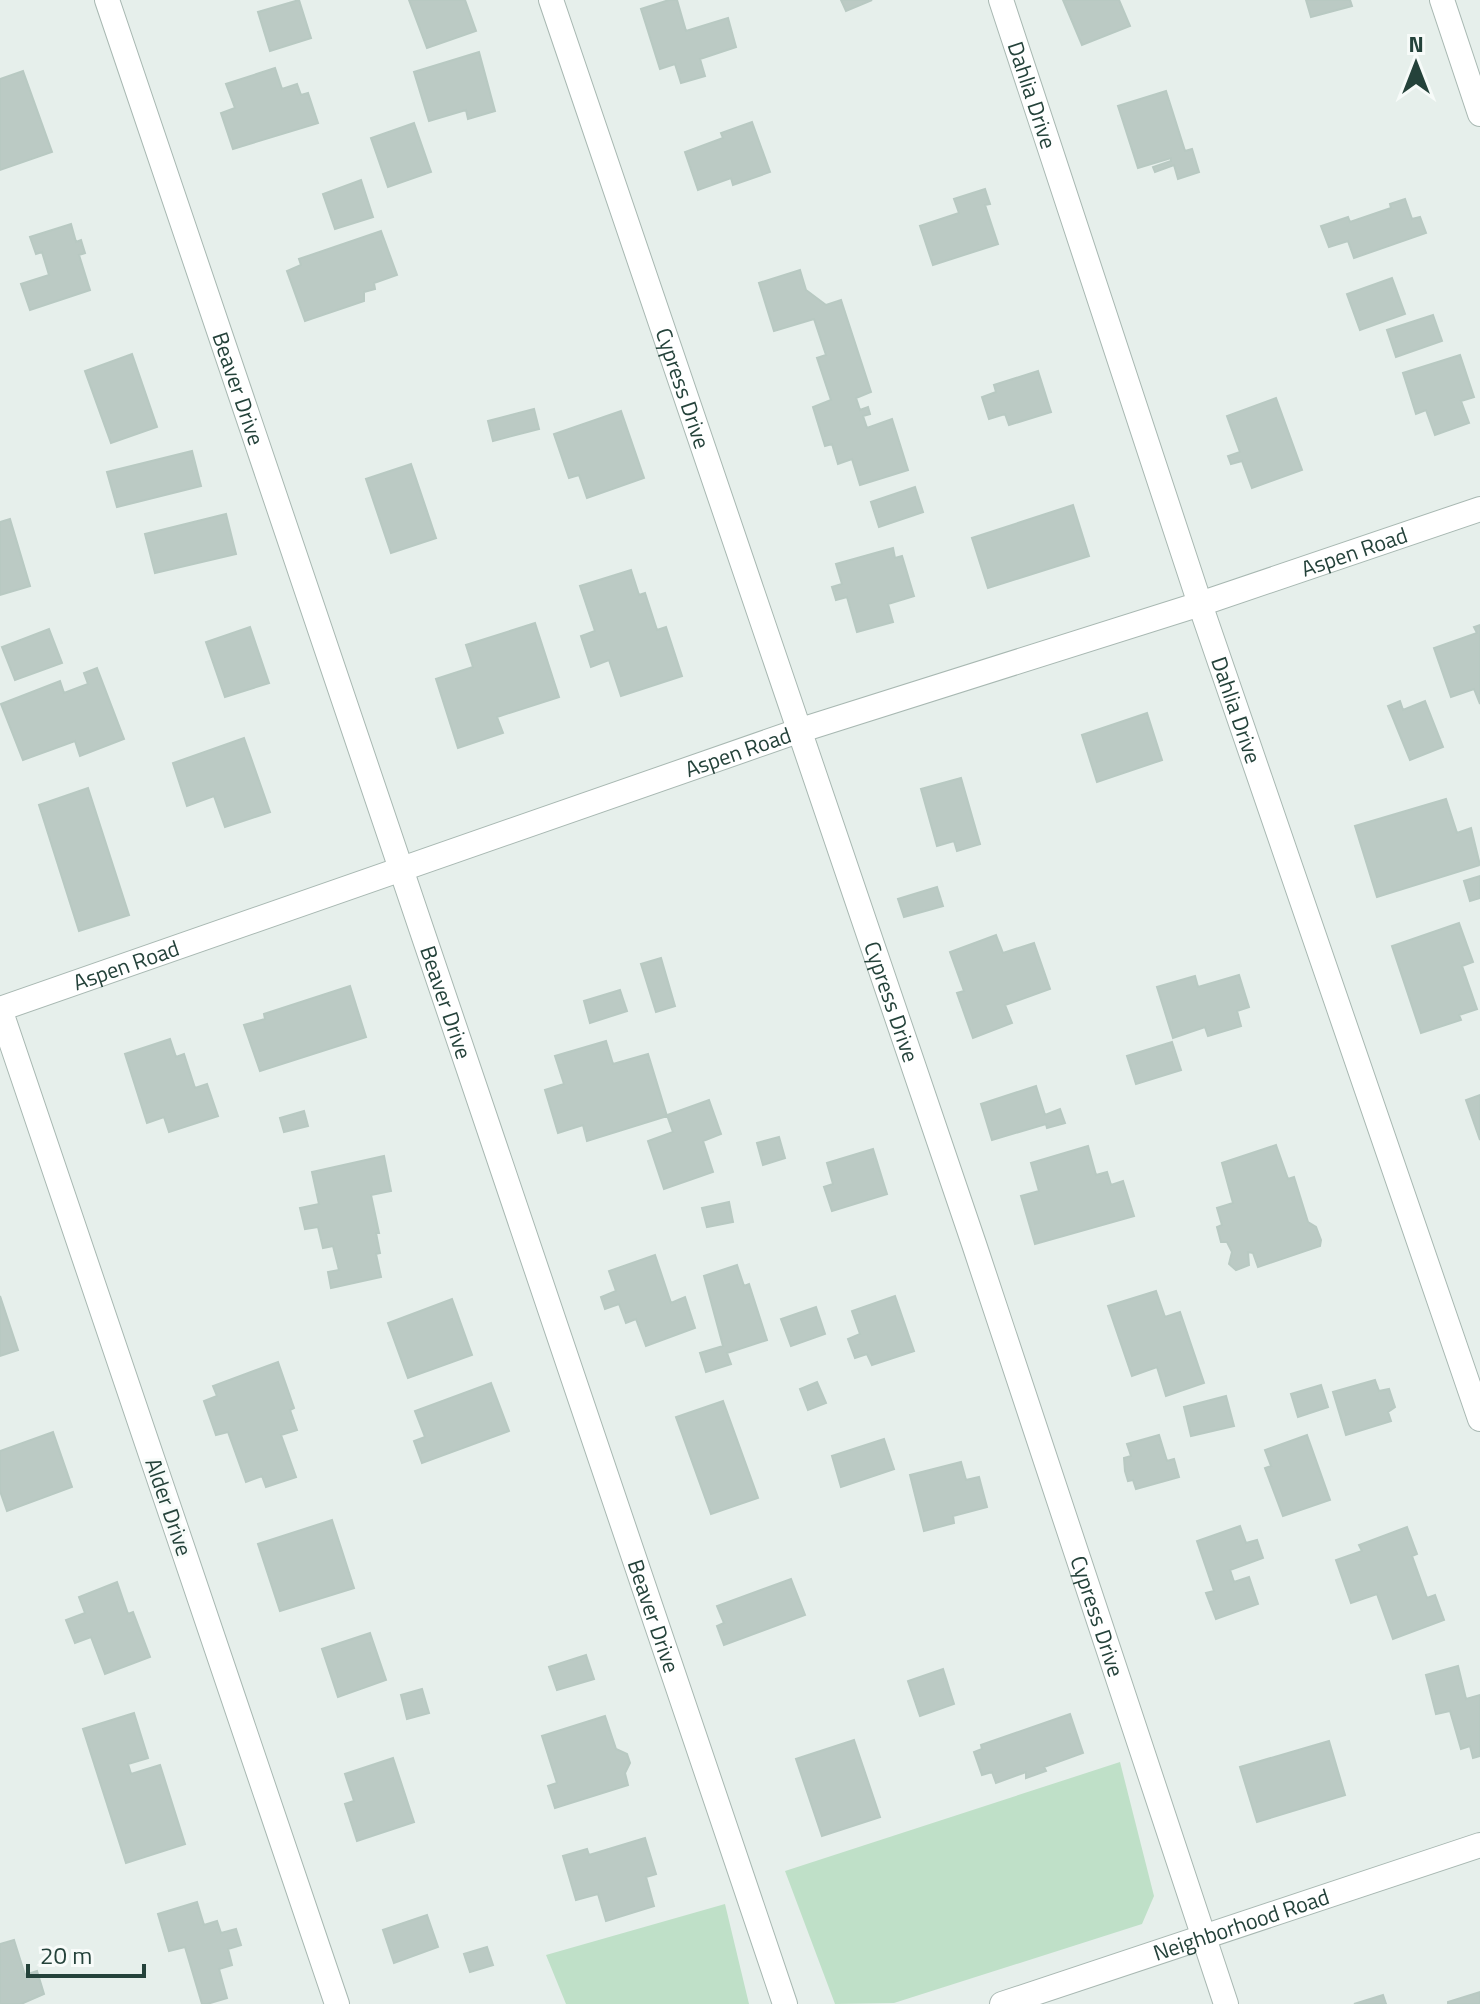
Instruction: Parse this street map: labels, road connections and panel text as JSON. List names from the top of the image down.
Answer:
{
  "streets": {
    "street": [
      "Dahlia Drive",
      "Cypress Drive",
      "Beaver Drive",
      "Aspen Road",
      "Alder Drive",
      "Neighborhood Road"
    ]
  },
  "crossings": [
    ["Dahlia Drive", "Aspen Road"],
    ["Cypress Drive", "Aspen Road"],
    ["Cypress Drive", "Neighborhood Road"],
    ["Beaver Drive", "Aspen Road"],
    ["Aspen Road", "Alder Drive"]
  ],
  "scale_bar": "20 m",
  "north": "top"
}
